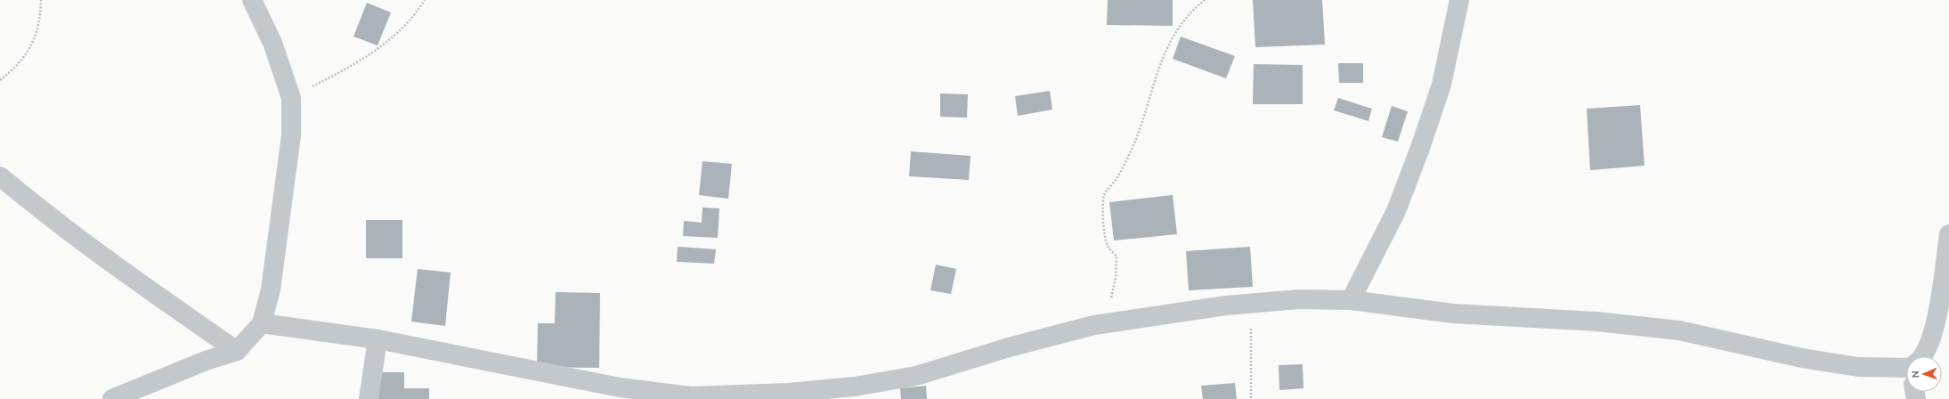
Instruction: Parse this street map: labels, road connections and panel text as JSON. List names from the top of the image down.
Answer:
{
  "north": "left"
}
